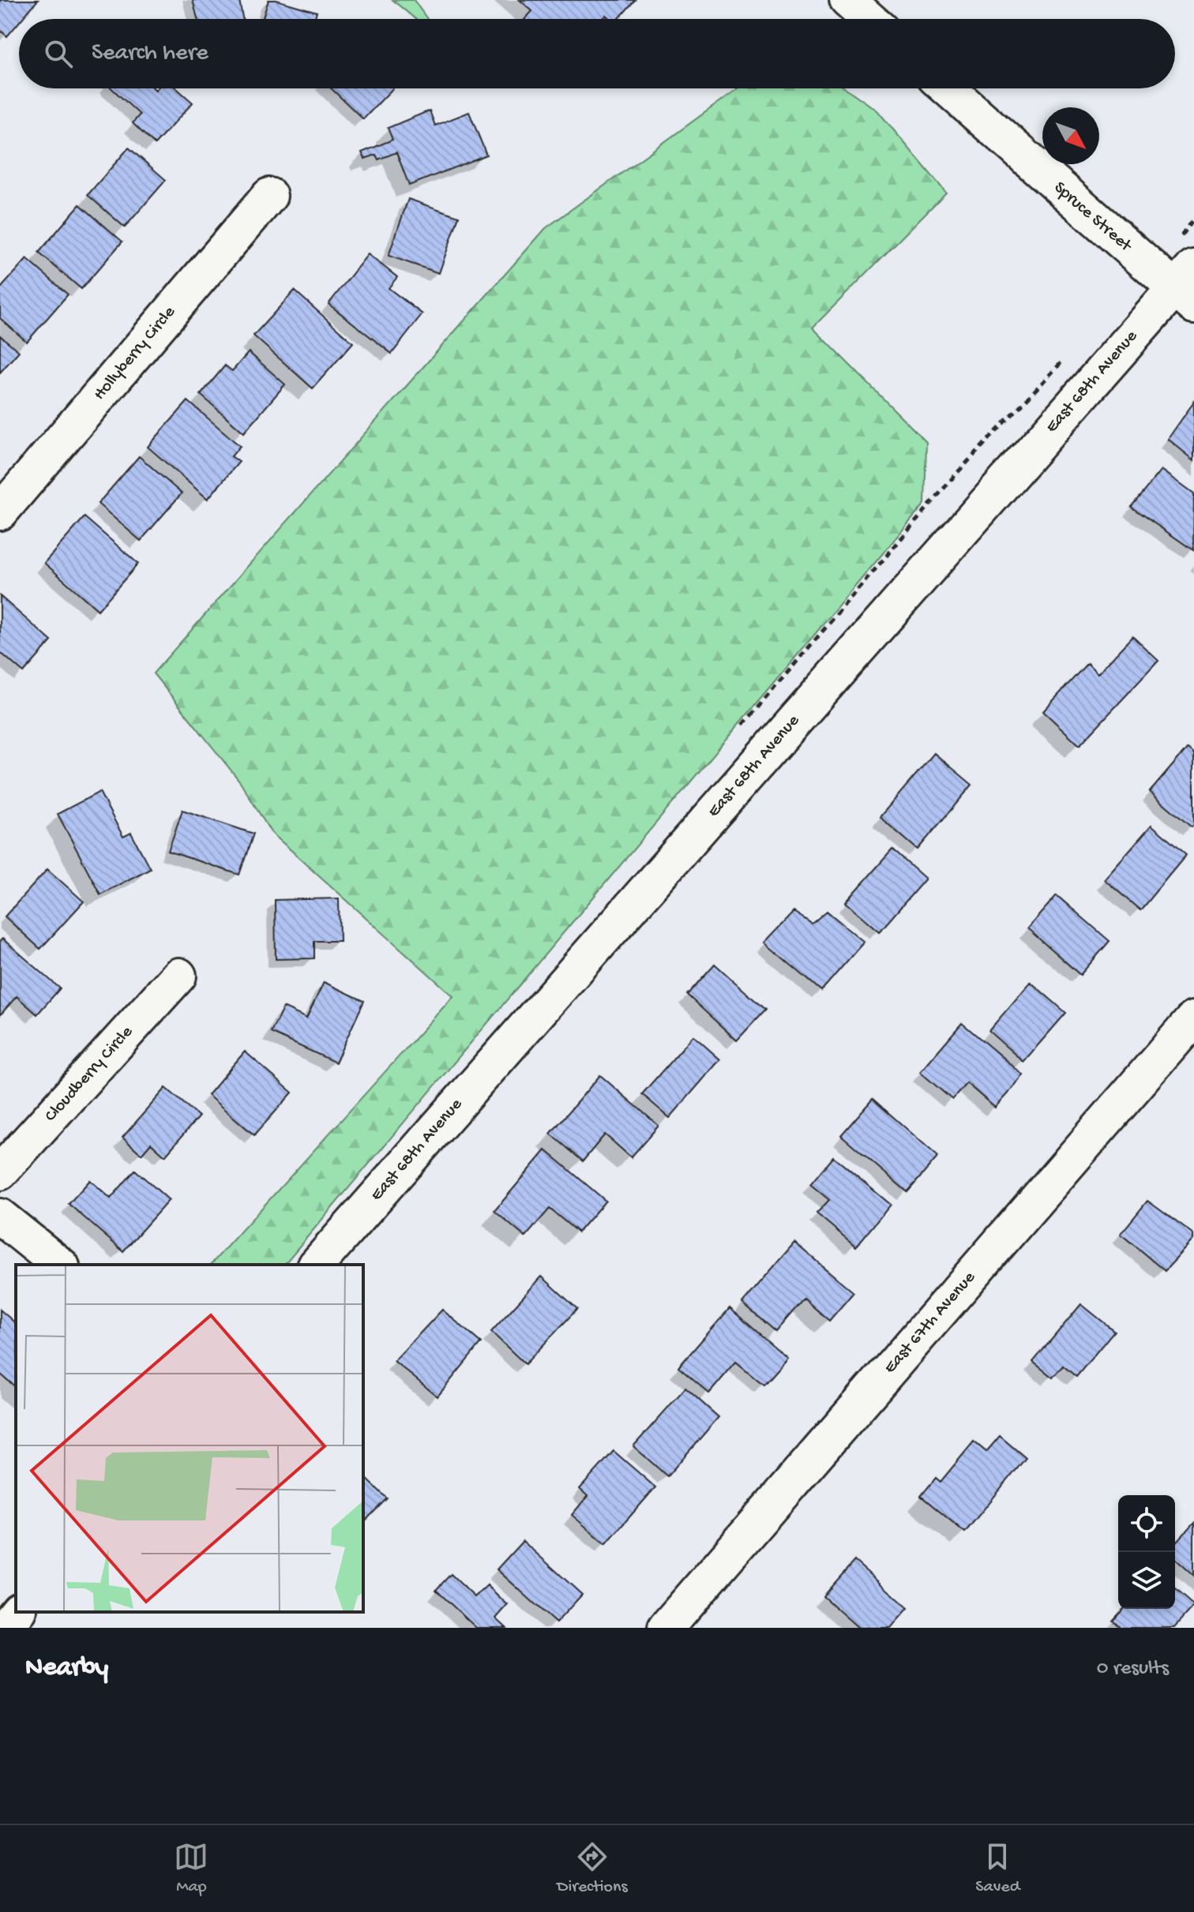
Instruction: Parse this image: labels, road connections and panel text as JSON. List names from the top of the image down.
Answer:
{
  "streets": {
    "street": [
      "Spruce Street",
      "Hollyberry Circle",
      "East 68th Avenue",
      "Cloudberry Circle",
      "East 67th Avenue"
    ]
  },
  "crossings": [
    ["Spruce Street", "East 68th Avenue"]
  ],
  "north": "bottom right",
  "page": {
    "search": "Search here",
    "heading": ["Nearby", "0 results"],
    "nav": ["Map", "Directions", "Saved"]
  }
}
